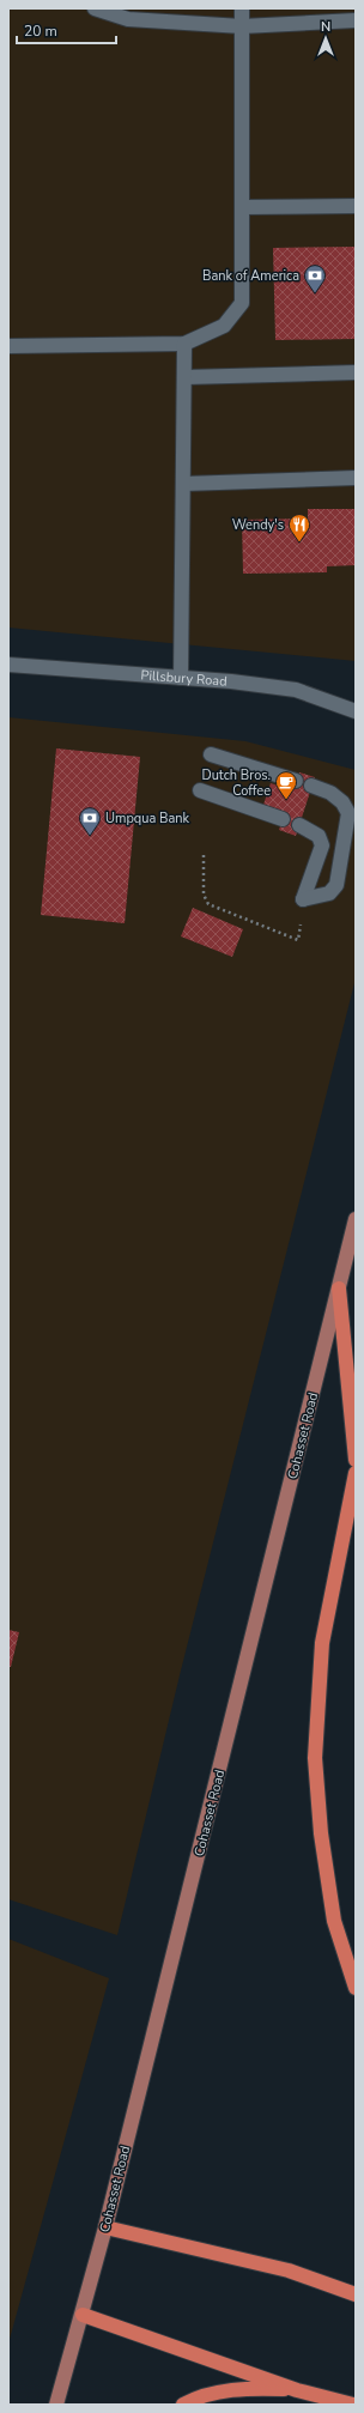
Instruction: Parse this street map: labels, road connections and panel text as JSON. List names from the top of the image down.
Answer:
{
  "streets": {
    "main road": ["Cohasset Road"],
    "street": ["Pillsbury Road"]
  },
  "places": {
    "bank": ["Bank of America", "Umpqua Bank"],
    "restaurant": ["Wendy's"],
    "cafe": ["Dutch Bros. Coffee"]
  },
  "scale_bar": "20 m",
  "north": "top"
}
